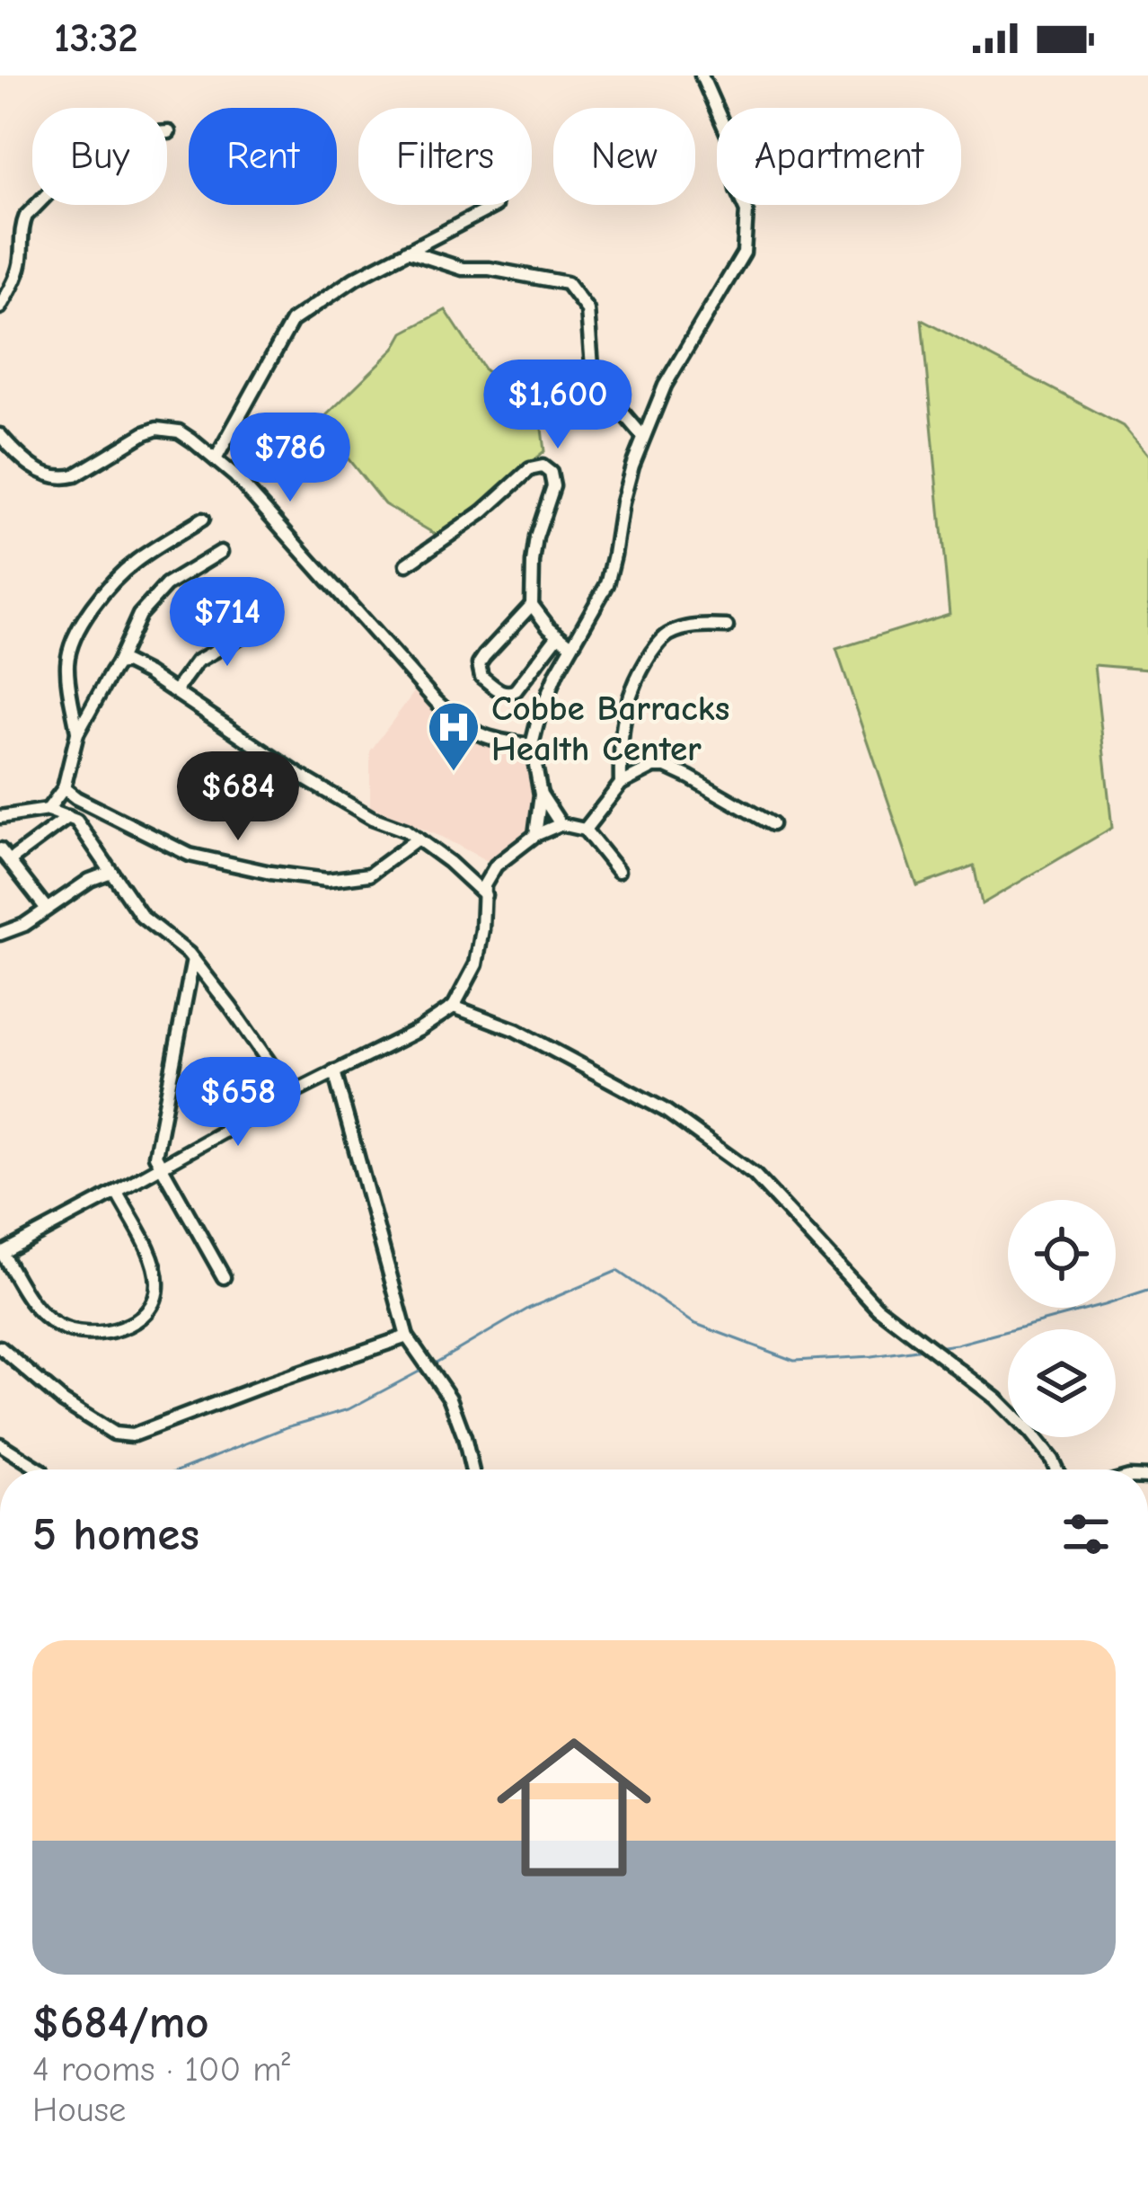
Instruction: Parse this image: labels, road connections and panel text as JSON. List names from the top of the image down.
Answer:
{
  "places": {
    "hospital": ["Cobbe Barracks Health Center"]
  },
  "page": {
    "status": "13:32",
    "chip": [
      "Buy",
      "Rent",
      "Filters",
      "New",
      "Apartment"
    ],
    "price": [
      "$1,600",
      "$786",
      "$714",
      "$684",
      "$658"
    ],
    "heading": "5 homes",
    "list": [
      {
        "name": "$684/mo",
        "note": "4 rooms · 100 m² · House"
      }
    ]
  }
}
